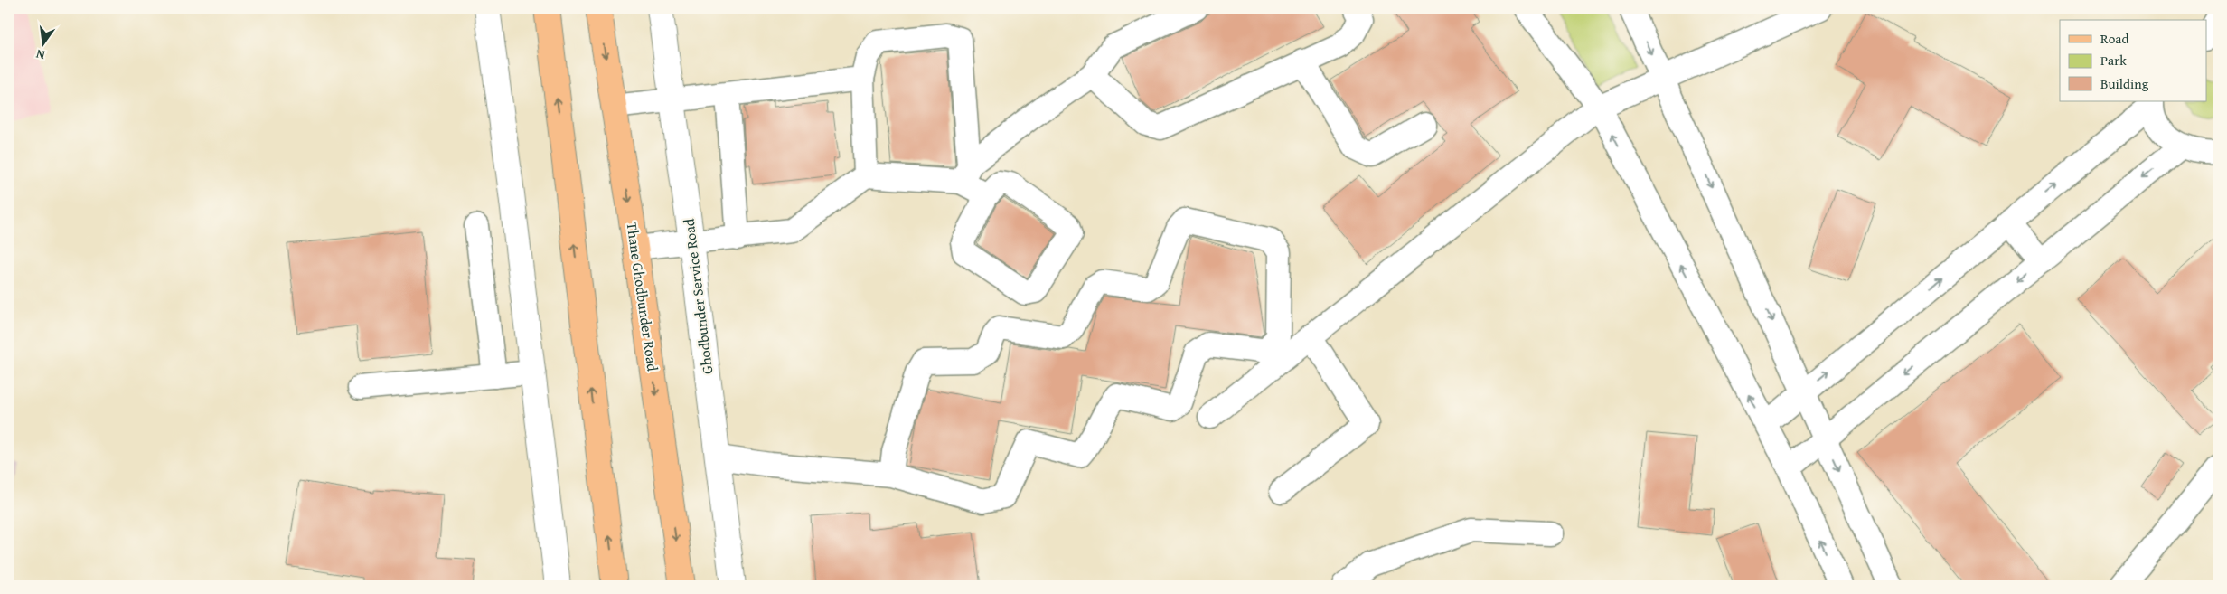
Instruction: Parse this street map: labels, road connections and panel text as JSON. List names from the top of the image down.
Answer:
{
  "streets": {
    "main road": ["Thane Ghodbunder Road"],
    "street": ["Ghodbunder Service Road"]
  },
  "legend": ["Road", "Park", "Building"],
  "north": "bottom"
}
